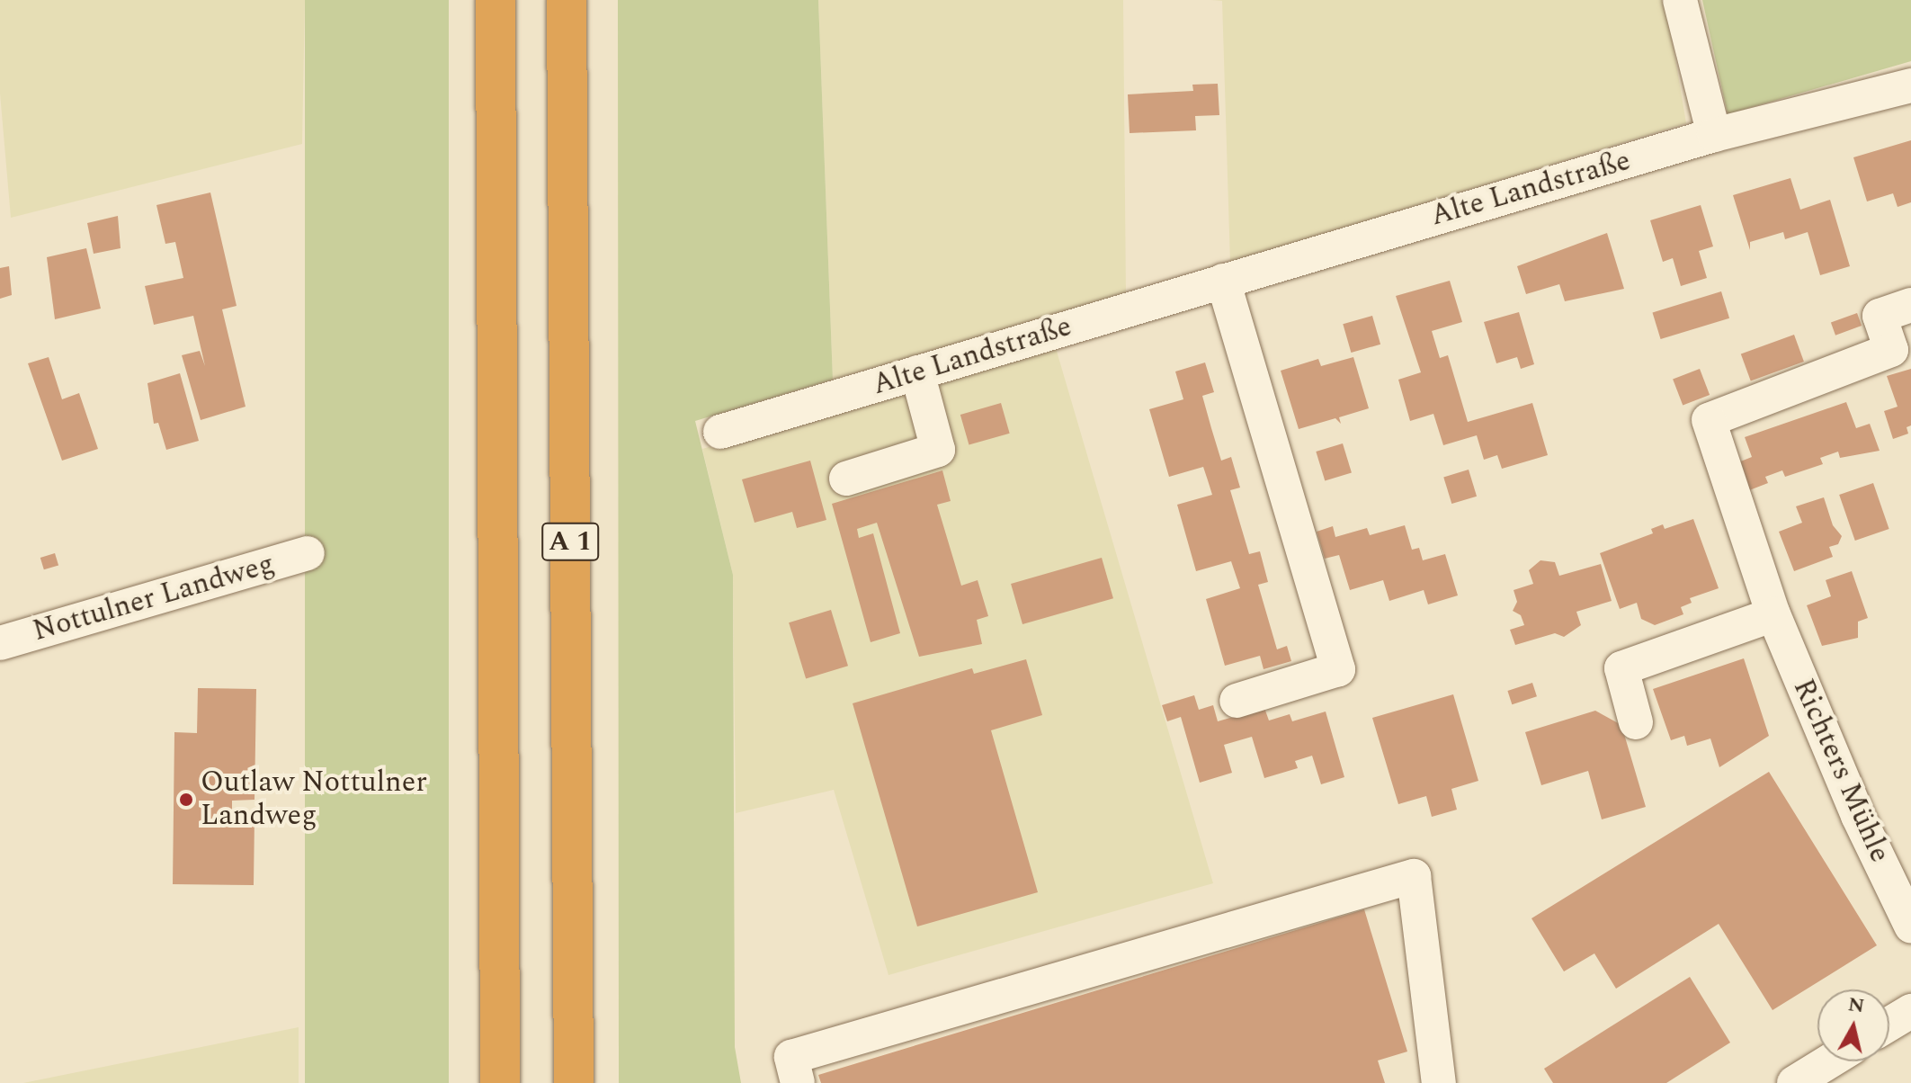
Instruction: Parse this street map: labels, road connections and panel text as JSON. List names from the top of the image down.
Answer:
{
  "streets": {
    "highway": ["A 1"],
    "street": ["Alte Landstraße", "Nottulner Landweg", "Richters Mühle"]
  },
  "places": ["Outlaw Nottulner Landweg"],
  "north": "top"
}
